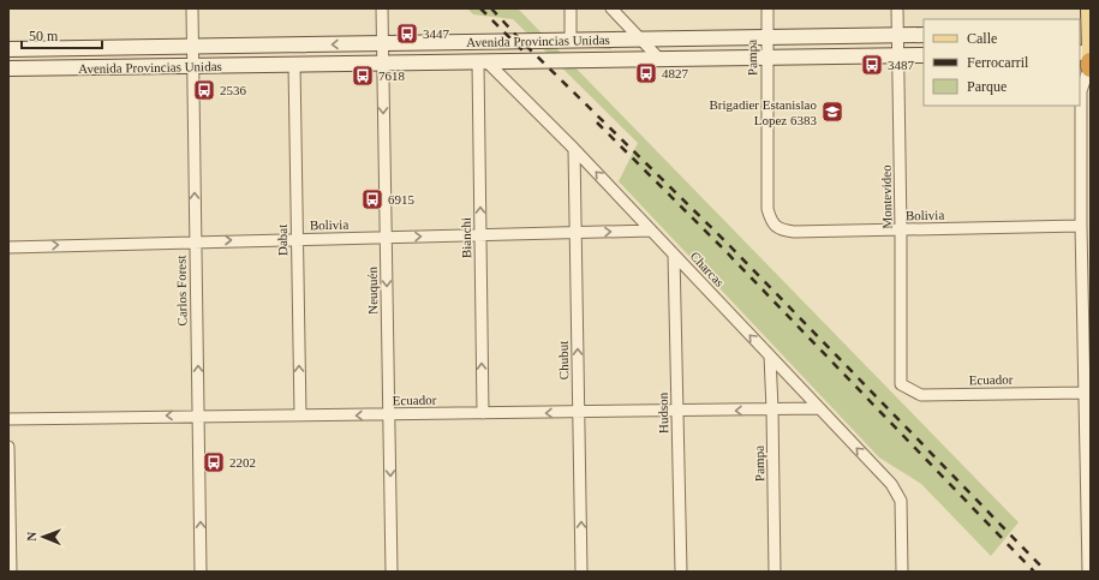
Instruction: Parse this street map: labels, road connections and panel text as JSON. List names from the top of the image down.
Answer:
{
  "streets": {
    "main road": ["Avenida Provincias Unidas"],
    "street": [
      "Pampa",
      "Montevideo",
      "Bolivia",
      "Bianchi",
      "Dabat",
      "Charcas",
      "Carlos Forest",
      "Neuquén",
      "Chubut",
      "Ecuador",
      "Hudson"
    ]
  },
  "crossings": [
    ["Avenida Provincias Unidas", "Pampa"],
    ["Avenida Provincias Unidas", "Montevideo"],
    ["Avenida Provincias Unidas", "Bianchi"],
    ["Avenida Provincias Unidas", "Dabat"],
    ["Avenida Provincias Unidas", "Charcas"],
    ["Avenida Provincias Unidas", "Carlos Forest"],
    ["Avenida Provincias Unidas", "Neuquén"],
    ["Pampa", "Bolivia"],
    ["Pampa", "Charcas"],
    ["Pampa", "Ecuador"],
    ["Montevideo", "Bolivia"],
    ["Montevideo", "Ecuador"],
    ["Bolivia", "Bianchi"],
    ["Bolivia", "Dabat"],
    ["Bolivia", "Charcas"],
    ["Bolivia", "Carlos Forest"],
    ["Bolivia", "Neuquén"],
    ["Bolivia", "Chubut"],
    ["Bianchi", "Charcas"],
    ["Bianchi", "Ecuador"],
    ["Dabat", "Ecuador"],
    ["Charcas", "Chubut"],
    ["Charcas", "Ecuador"],
    ["Charcas", "Hudson"],
    ["Carlos Forest", "Ecuador"],
    ["Neuquén", "Ecuador"],
    ["Chubut", "Ecuador"],
    ["Ecuador", "Hudson"]
  ],
  "one_way": [
    "Bolivia",
    "Bianchi",
    "Dabat",
    "Charcas",
    "Carlos Forest",
    "Neuquén",
    "Chubut",
    "Ecuador"
  ],
  "places": {
    "bus stop": [
      "3447",
      "3487",
      "4827",
      "7618",
      "2536",
      "6915",
      "2202"
    ],
    "school or university": ["Brigadier Estanislao Lopez 6383"]
  },
  "legend": ["Calle", "Ferrocarril", "Parque"],
  "scale_bar": "50 m",
  "north": "left"
}
